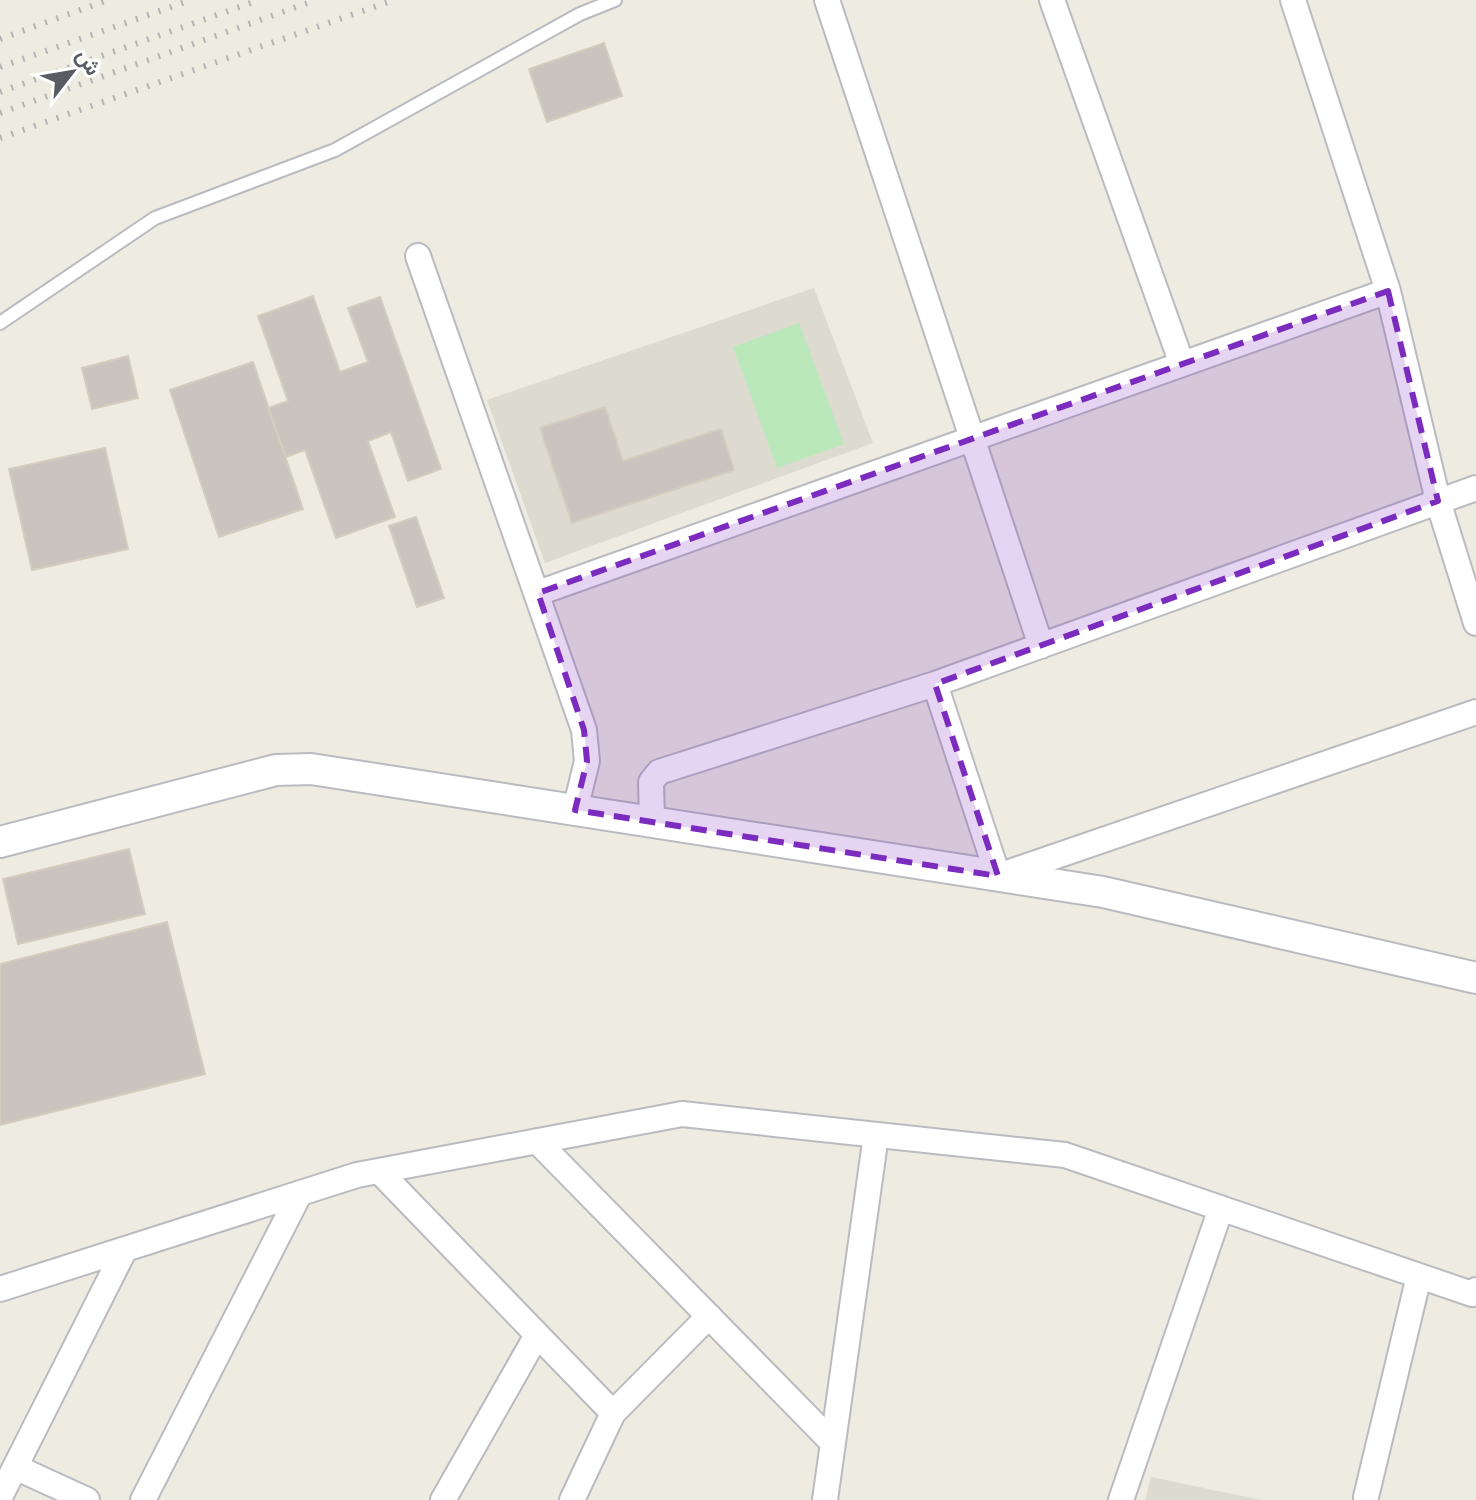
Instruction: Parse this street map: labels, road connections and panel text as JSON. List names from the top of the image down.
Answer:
{
  "north": "top right"
}
